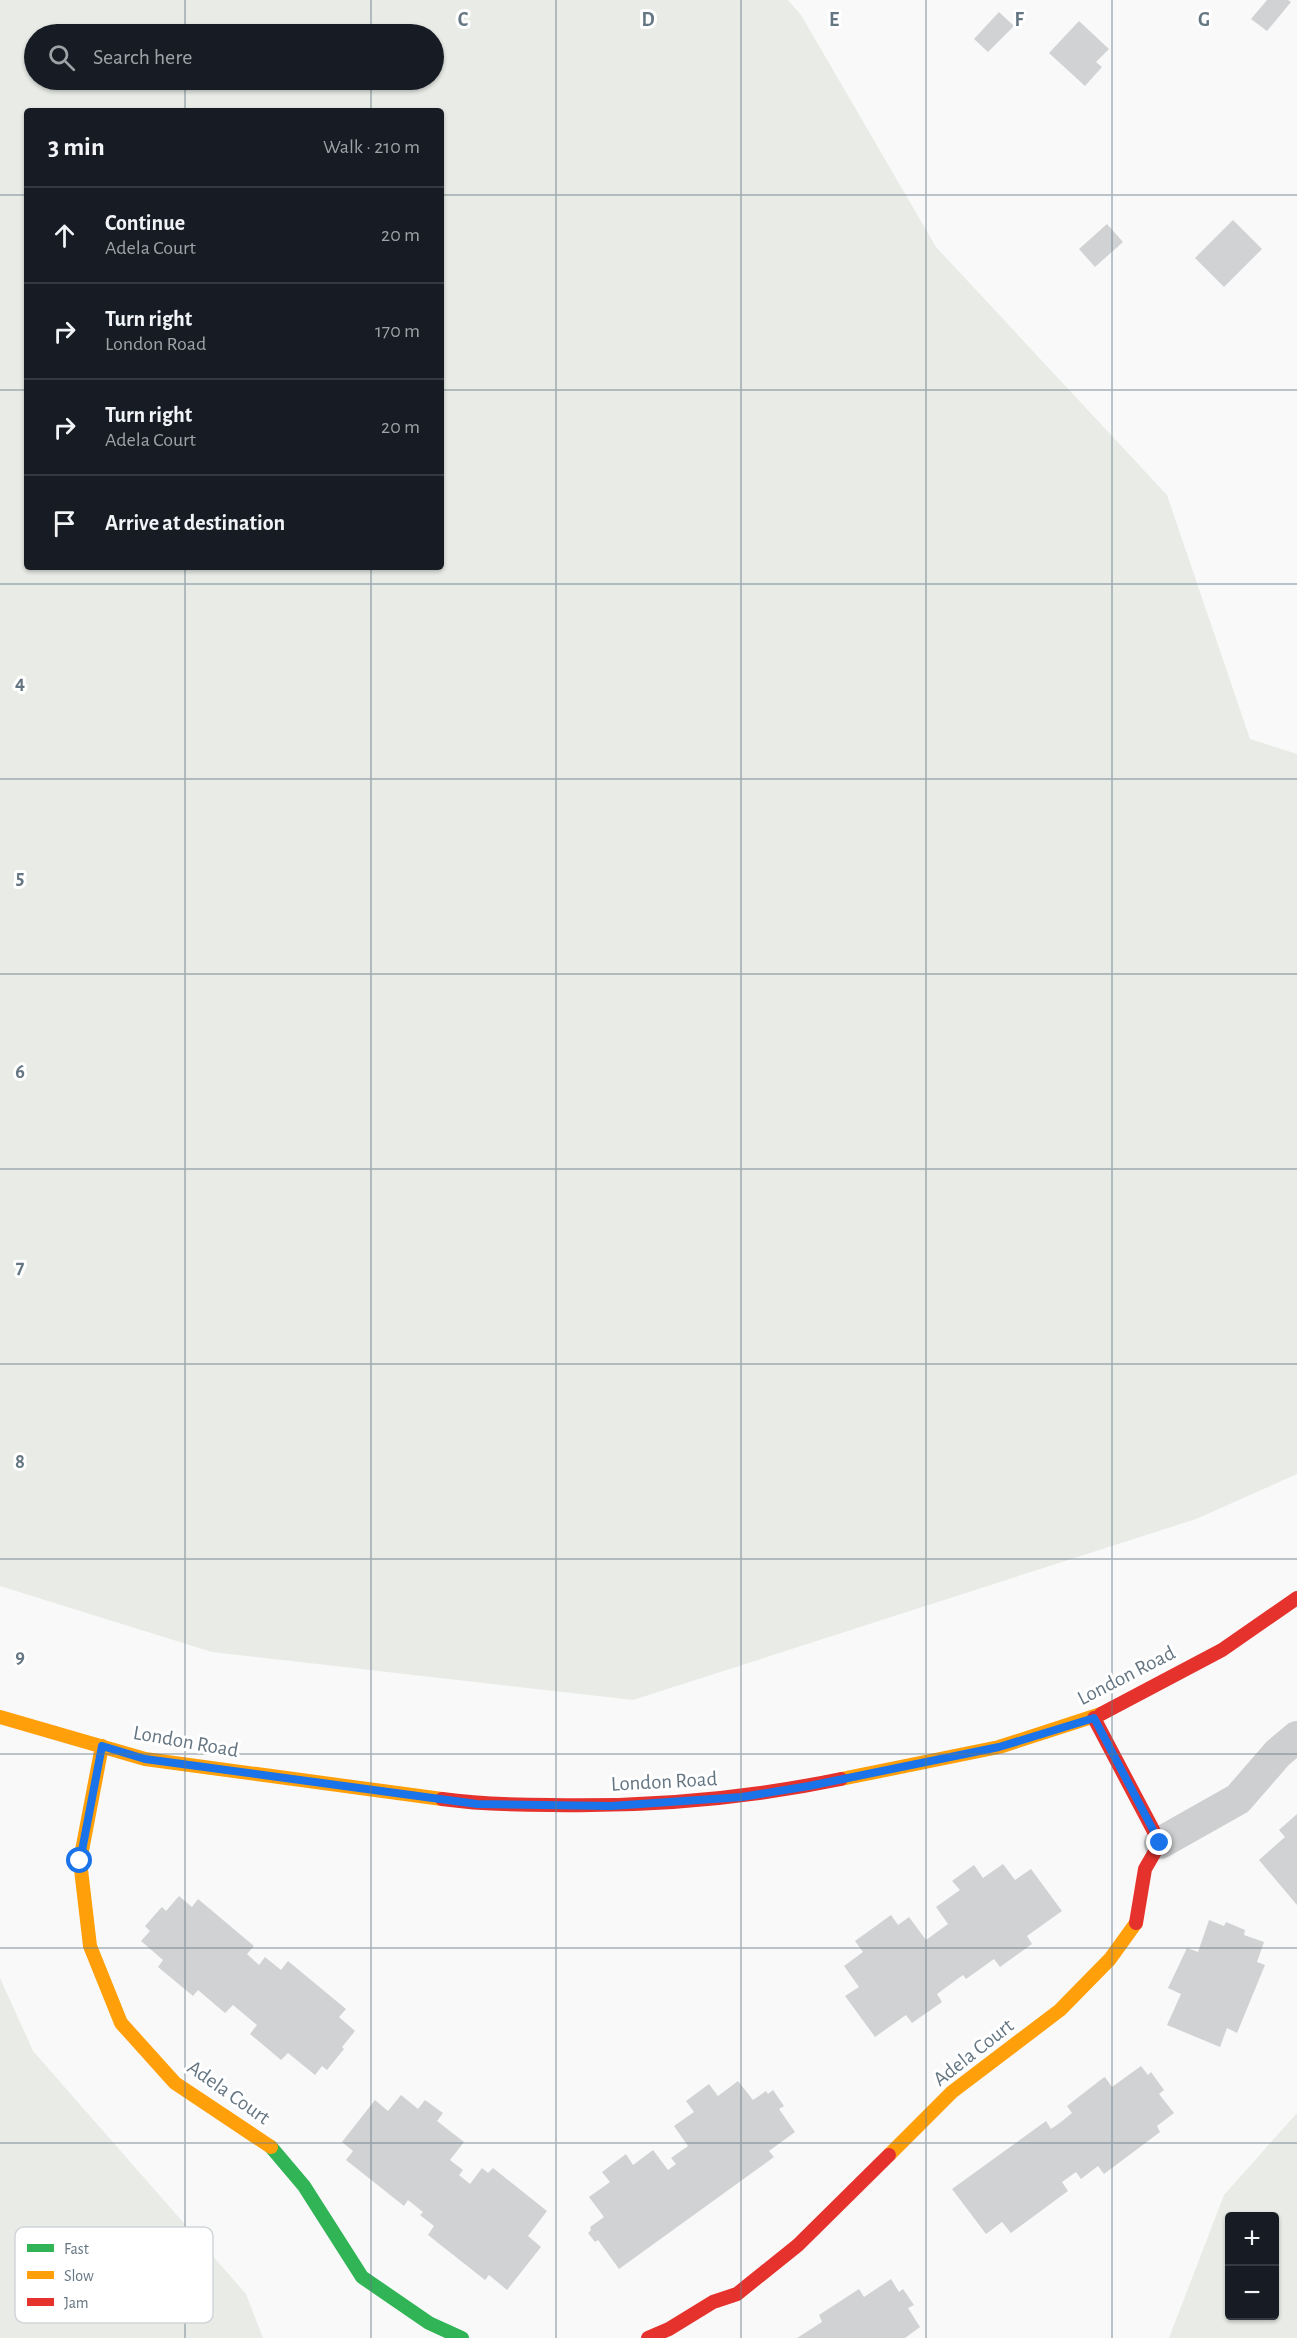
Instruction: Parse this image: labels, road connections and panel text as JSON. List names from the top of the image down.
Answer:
{
  "streets": {
    "street": ["London Road", "Adela Court"]
  },
  "crossings": [
    ["London Road", "Adela Court"]
  ],
  "legend": ["Fast", "Slow", "Jam"],
  "page": {
    "search": "Search here",
    "heading": ["3 min", "Walk · 210 m"],
    "list": [
      ["Continue", "Adela Court", "20 m"],
      ["Turn right", "London Road", "170 m"],
      ["Turn right", "Adela Court", "20 m"],
      "Arrive at destination"
    ],
    "map_buttons": ["+", "−"]
  },
  "grid": {
    "columns": [
      "C",
      "D",
      "E",
      "F",
      "G"
    ],
    "rows": [
      "4",
      "5",
      "6",
      "7",
      "8",
      "9"
    ]
  }
}
